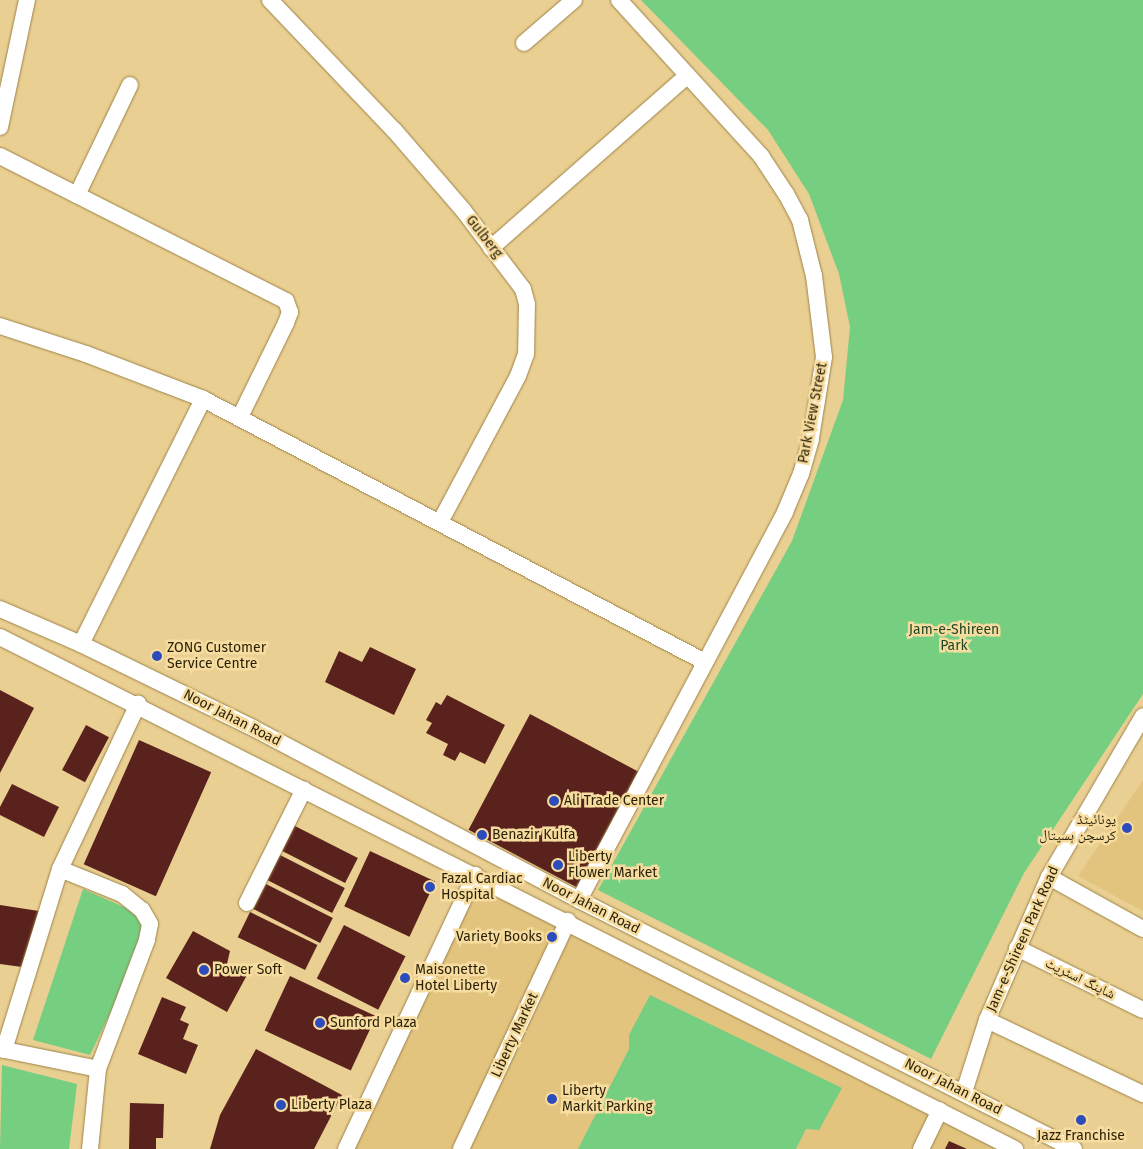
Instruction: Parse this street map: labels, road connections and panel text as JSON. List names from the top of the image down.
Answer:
{
  "streets": {
    "street": [
      "Gulberg",
      "Park View Street",
      "Noor Jahan Road",
      "Jam-e-Shireen Park Road",
      "شاپنگ اسٹریٹ",
      "Liberty Market"
    ]
  },
  "crossings": [
    ["Park View Street", "Noor Jahan Road"],
    ["Noor Jahan Road", "Jam-e-Shireen Park Road"],
    ["Noor Jahan Road", "Liberty Market"],
    ["Jam-e-Shireen Park Road", "شاپنگ اسٹریٹ"]
  ],
  "parks": ["Jam-e-Shireen Park"],
  "places": [
    "ZONG Customer Service Centre",
    "Ali Trade Center",
    "یونائیٹڈ کرسچن ہسپتال",
    "Benazir Kulfa",
    "Liberty Flower Market",
    "Fazal Cardiac Hospital",
    "Variety Books",
    "Power Soft",
    "Maisonette Hotel Liberty",
    "Sunford Plaza",
    "Liberty Markit Parking",
    "Liberty Plaza",
    "Jazz Franchise"
  ]
}
